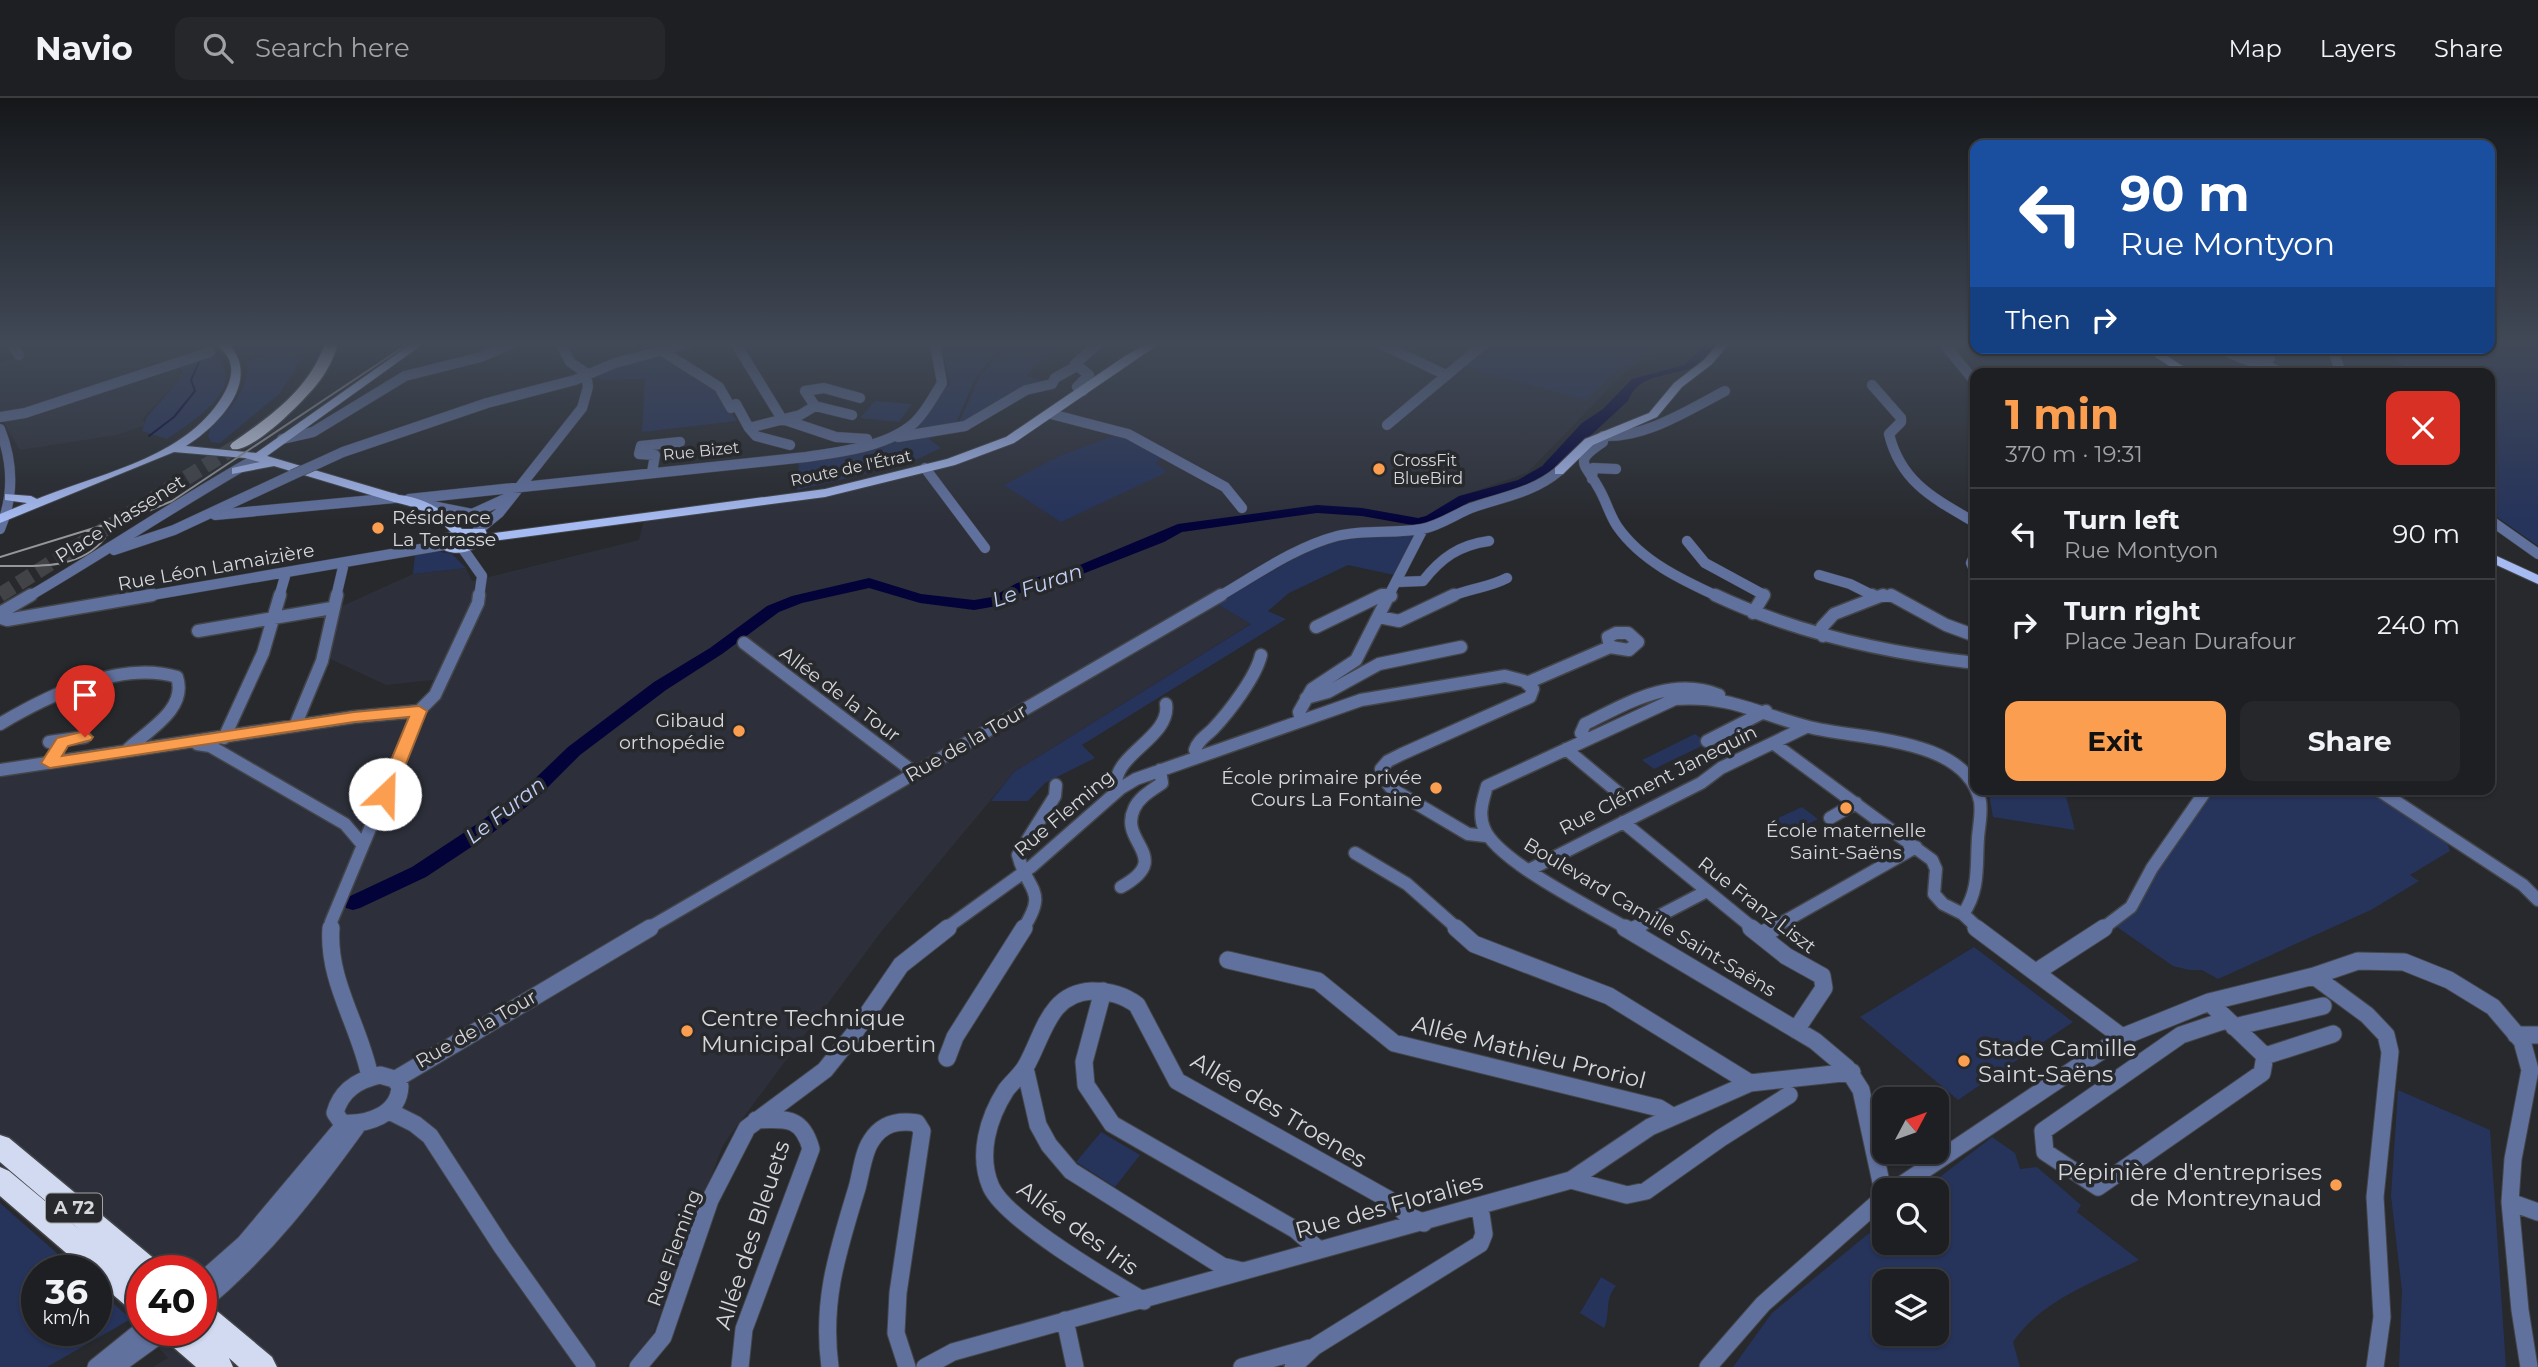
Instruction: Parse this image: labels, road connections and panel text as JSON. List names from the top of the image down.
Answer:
{
  "streets": {
    "highway": ["A 72"],
    "main road": ["Route de l'Étrat"],
    "street": [
      "Rue Bizet",
      "Place Massenet",
      "Rue Léon Lamaizière",
      "Allée de la Tour",
      "Rue de la Tour",
      "Rue Clément Janequin",
      "Rue Fleming",
      "Rue Franz Liszt",
      "Boulevard Camille Saint-Saëns",
      "Allée Mathieu Proriol",
      "Allée des Troenes",
      "Rue des Floralies",
      "Allée des Iris",
      "Allée des Bleuets"
    ]
  },
  "crossings": [
    ["Route de l'Étrat", "Rue Léon Lamaizière"],
    ["Place Massenet", "Rue Léon Lamaizière"],
    ["Allée de la Tour", "Rue de la Tour"],
    ["Rue Clément Janequin", "Rue Franz Liszt"],
    ["Rue Clément Janequin", "Boulevard Camille Saint-Saëns"],
    ["Rue Fleming", "Allée des Bleuets"],
    ["Rue Franz Liszt", "Boulevard Camille Saint-Saëns"],
    ["Boulevard Camille Saint-Saëns", "Rue des Floralies"],
    ["Allée Mathieu Proriol", "Rue des Floralies"],
    ["Allée des Troenes", "Rue des Floralies"],
    ["Allée des Troenes", "Allée des Iris"],
    ["Rue des Floralies", "Allée des Iris"]
  ],
  "water": ["Le Furan"],
  "places": [
    "CrossFit BlueBird",
    "Résidence La Terrasse",
    "Gibaud orthopédie",
    "École primaire privée Cours La Fontaine",
    "École maternelle Saint-Saëns",
    "Centre Technique Municipal Coubertin",
    "Stade Camille Saint-Saëns",
    "Pépinière d'entreprises de Montreynaud"
  ],
  "north": "top right",
  "page": {
    "header": "Navio",
    "search": "Search here",
    "nav": ["Map", "Layers", "Share"],
    "turn": ["90 m", "Rue Montyon"],
    "then": "Then",
    "heading": ["1 min", "370 m · 19:31"],
    "list": [
      {
        "name": "Turn left",
        "note": "Rue Montyon",
        "value": "90 m"
      },
      {
        "name": "Turn right",
        "note": "Place Jean Durafour",
        "value": "240 m"
      }
    ],
    "buttons": ["Exit", "Share"],
    "speed": "36 km/h",
    "limit": "40"
  }
}
